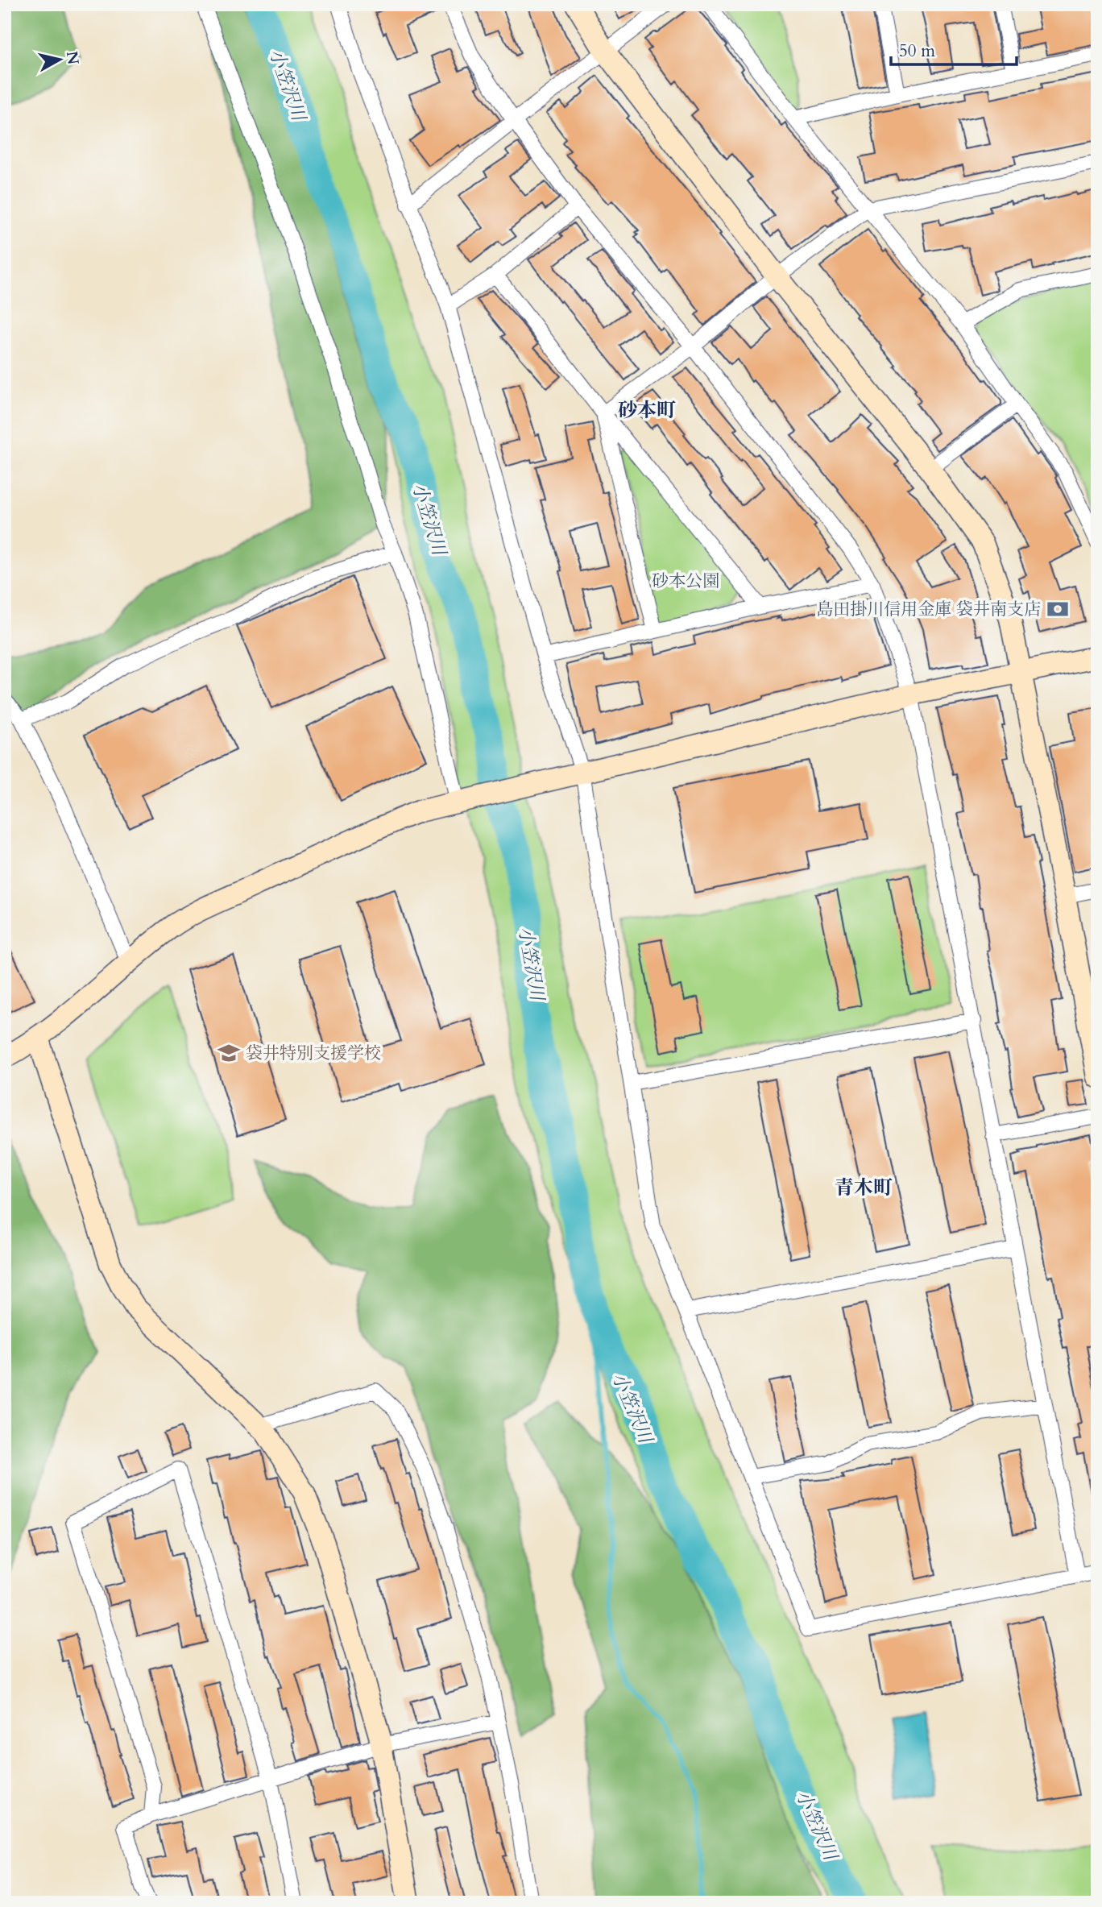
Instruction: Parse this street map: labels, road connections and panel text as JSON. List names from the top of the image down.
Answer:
{
  "districts": ["砂本町", "青木町"],
  "water": ["小笠沢川"],
  "parks": ["砂本公園"],
  "places": {
    "bank": ["島田掛川信用金庫 袋井南支店"],
    "school or university": ["袋井特別支援学校"]
  },
  "scale_bar": "50 m",
  "north": "right"
}
